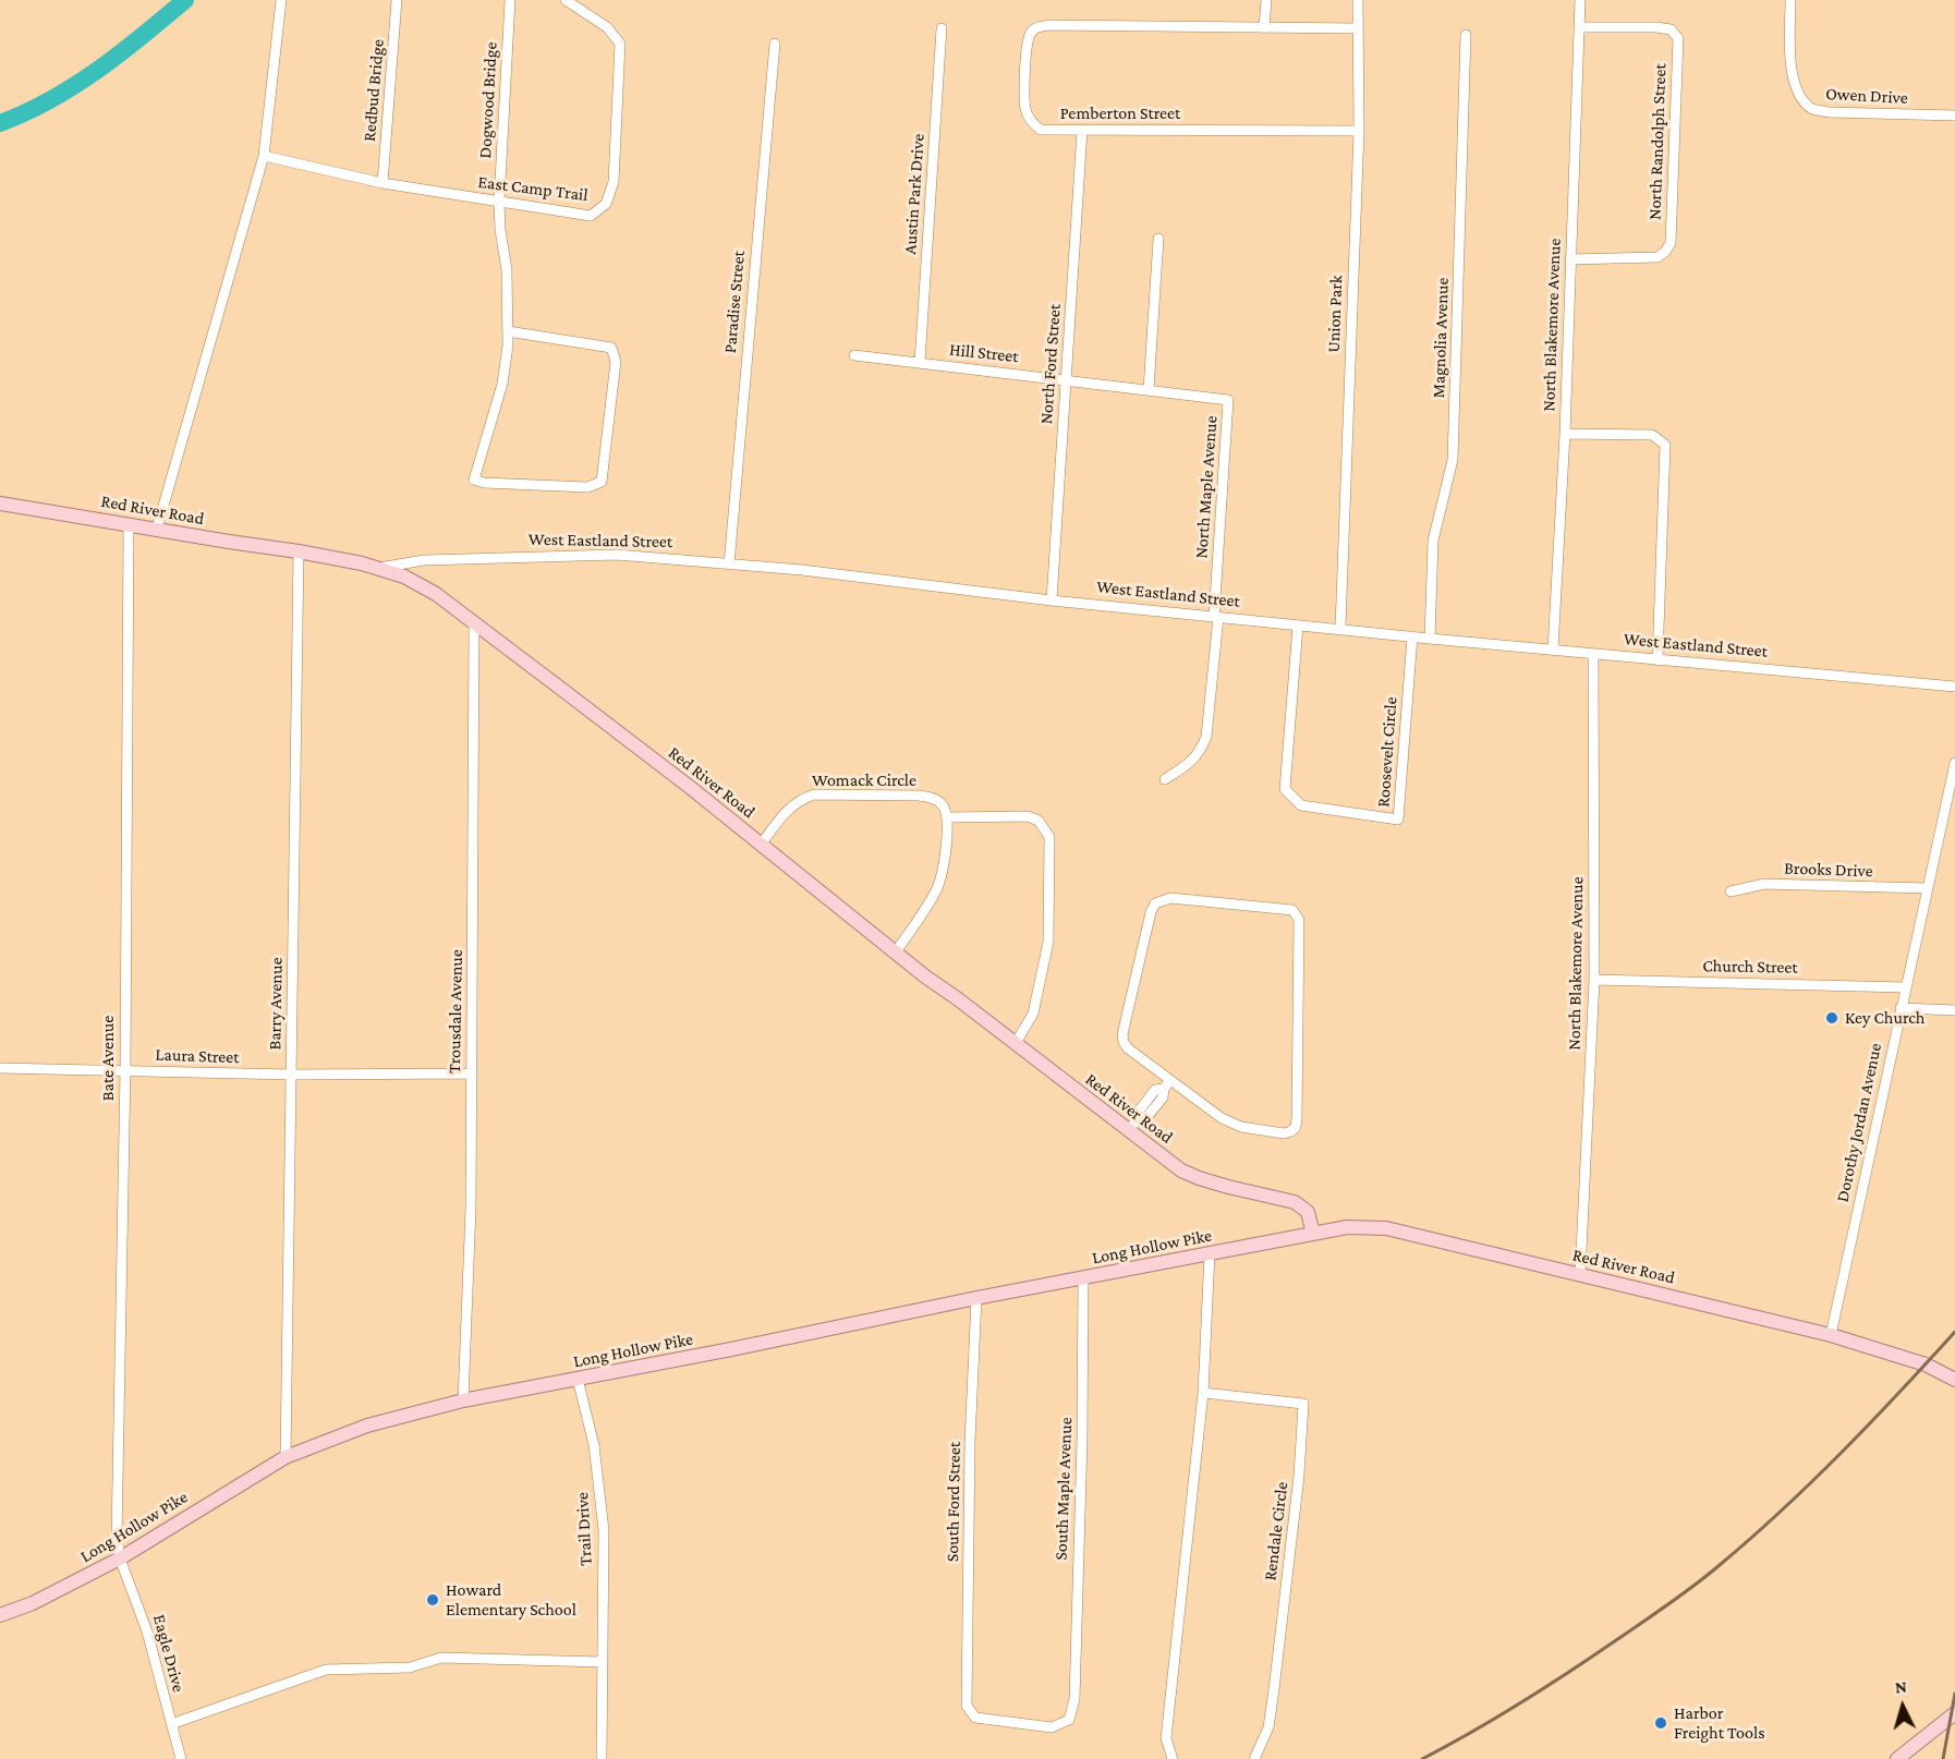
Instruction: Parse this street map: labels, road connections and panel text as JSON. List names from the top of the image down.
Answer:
{
  "streets": {
    "main road": ["Red River Road", "West Eastland Street", "Long Hollow Pike"],
    "street": [
      "Redbud Bridge",
      "Owen Drive",
      "Dogwood Bridge",
      "Pemberton Street",
      "North Randolph Street",
      "East Camp Trail",
      "Austin Park Drive",
      "Paradise Street",
      "Union Park",
      "North Blakemore Avenue",
      "Magnolia Avenue",
      "Hill Street",
      "North Ford Street",
      "North Maple Avenue",
      "Roosevelt Circle",
      "Womack Circle",
      "Brooks Drive",
      "Church Street",
      "Barry Avenue",
      "Trousdale Avenue",
      "Laura Street",
      "Bate Avenue",
      "Dorothy Jordan Avenue",
      "South Maple Avenue",
      "South Ford Street",
      "Trail Drive",
      "Rendale Circle",
      "Eagle Drive"
    ]
  },
  "crossings": [
    ["Redbud Bridge", "East Camp Trail"],
    ["Dogwood Bridge", "East Camp Trail"],
    ["Pemberton Street", "Union Park"],
    ["Pemberton Street", "North Ford Street"],
    ["North Randolph Street", "North Blakemore Avenue"],
    ["Austin Park Drive", "Hill Street"],
    ["Paradise Street", "West Eastland Street"],
    ["Union Park", "West Eastland Street"],
    ["North Blakemore Avenue", "Red River Road"],
    ["North Blakemore Avenue", "West Eastland Street"],
    ["North Blakemore Avenue", "Church Street"],
    ["Magnolia Avenue", "West Eastland Street"],
    ["Hill Street", "North Ford Street"],
    ["Hill Street", "North Maple Avenue"],
    ["North Ford Street", "West Eastland Street"],
    ["North Maple Avenue", "West Eastland Street"],
    ["Red River Road", "West Eastland Street"],
    ["Red River Road", "Womack Circle"],
    ["Red River Road", "Barry Avenue"],
    ["Red River Road", "Trousdale Avenue"],
    ["Red River Road", "Bate Avenue"],
    ["Red River Road", "Dorothy Jordan Avenue"],
    ["Red River Road", "Long Hollow Pike"],
    ["West Eastland Street", "Roosevelt Circle"],
    ["West Eastland Street", "Barry Avenue"],
    ["Brooks Drive", "Dorothy Jordan Avenue"],
    ["Church Street", "Dorothy Jordan Avenue"],
    ["Barry Avenue", "Laura Street"],
    ["Barry Avenue", "Long Hollow Pike"],
    ["Trousdale Avenue", "Laura Street"],
    ["Trousdale Avenue", "Long Hollow Pike"],
    ["Laura Street", "Bate Avenue"],
    ["Bate Avenue", "Long Hollow Pike"],
    ["Bate Avenue", "Eagle Drive"],
    ["Long Hollow Pike", "South Maple Avenue"],
    ["Long Hollow Pike", "South Ford Street"],
    ["Long Hollow Pike", "Trail Drive"],
    ["Long Hollow Pike", "Eagle Drive"],
    ["South Maple Avenue", "South Ford Street"]
  ],
  "places": ["Key Church", "Howard Elementary School", "Harbor Freight Tools"],
  "north": "top"
}
